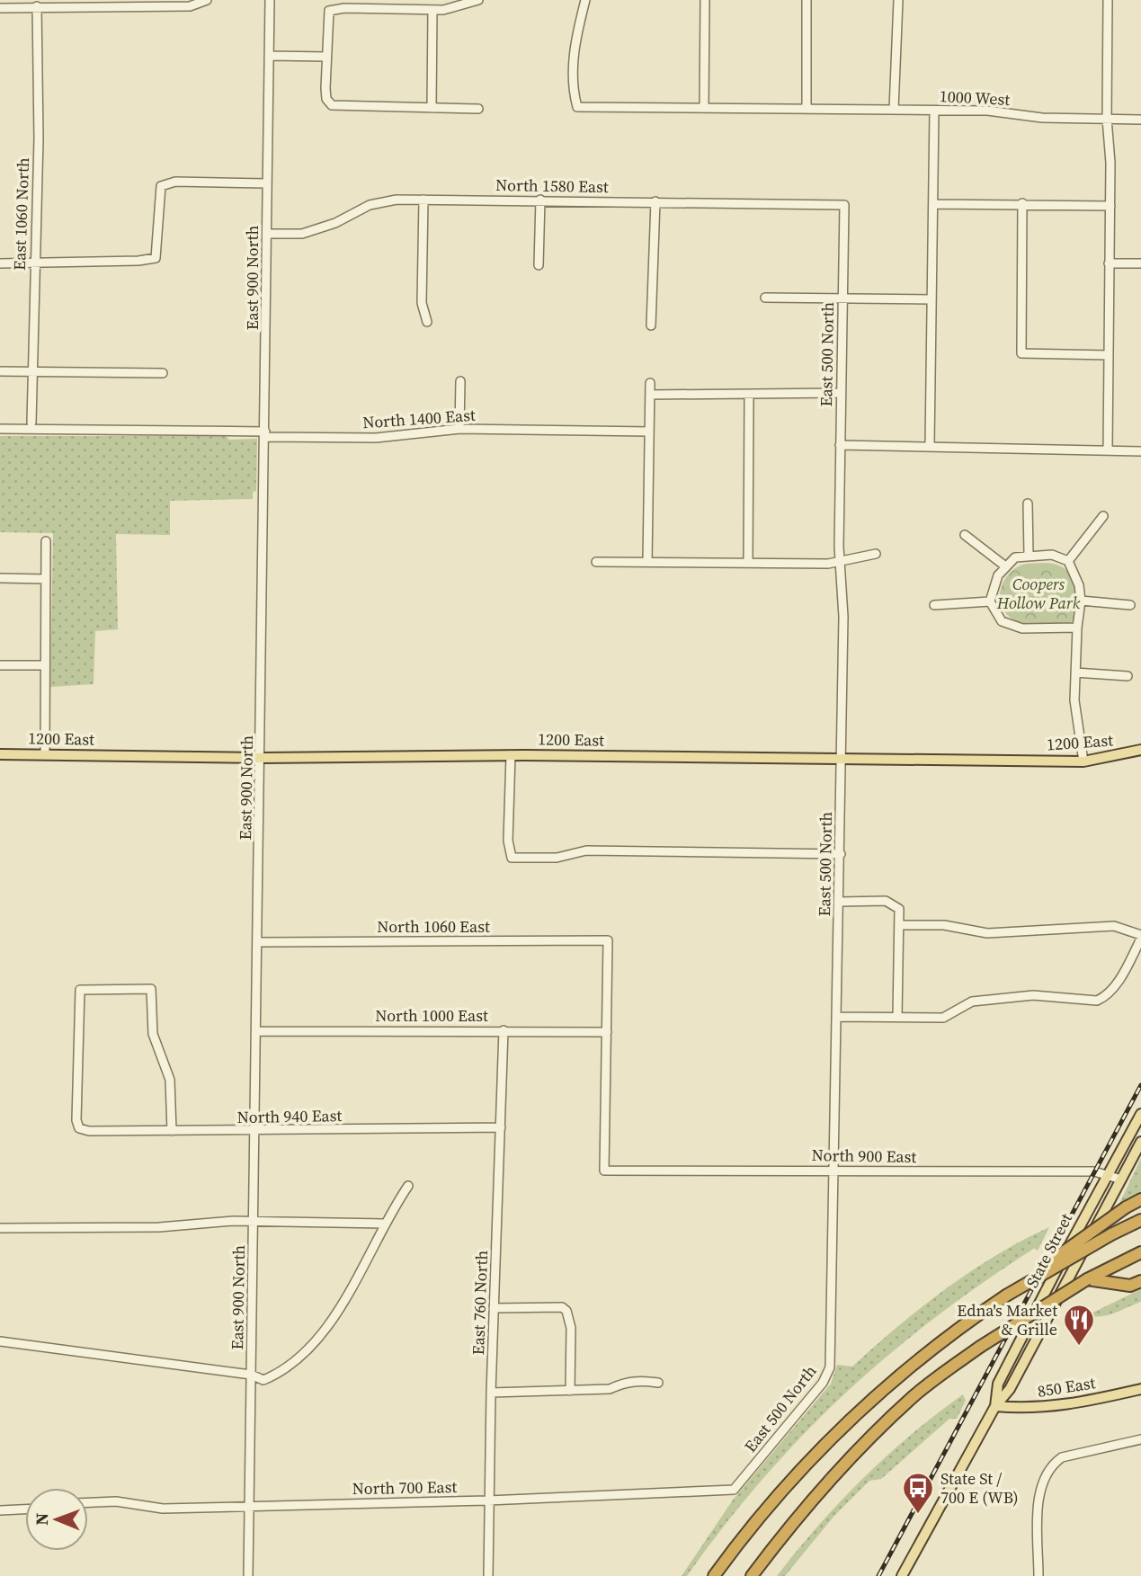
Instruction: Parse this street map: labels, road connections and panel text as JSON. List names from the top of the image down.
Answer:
{
  "streets": {
    "main road": ["1200 East", "State Street", "850 East"],
    "street": [
      "1000 West",
      "North 1580 East",
      "East 1060 North",
      "East 900 North",
      "East 500 North",
      "North 1400 East",
      "North 1060 East",
      "North 1000 East",
      "North 940 East",
      "North 900 East",
      "East 760 North",
      "North 700 East"
    ]
  },
  "crossings": [
    ["North 1580 East", "East 900 North"],
    ["North 1580 East", "East 500 North"],
    ["East 900 North", "North 1400 East"],
    ["East 900 North", "1200 East"],
    ["East 900 North", "North 1060 East"],
    ["East 900 North", "North 1000 East"],
    ["East 900 North", "North 940 East"],
    ["East 900 North", "North 700 East"],
    ["East 500 North", "1200 East"],
    ["East 500 North", "North 900 East"],
    ["East 500 North", "North 700 East"],
    ["North 1060 East", "North 1000 East"],
    ["North 1060 East", "North 900 East"],
    ["North 1000 East", "North 900 East"],
    ["North 1000 East", "East 760 North"],
    ["North 940 East", "East 760 North"],
    ["North 900 East", "State Street"],
    ["State Street", "850 East"],
    ["East 760 North", "North 700 East"]
  ],
  "parks": ["Coopers Hollow Park"],
  "places": {
    "restaurant": ["Edna's Market & Grille"],
    "bus stop": ["State St / 700 E (WB)"]
  },
  "north": "left"
}
